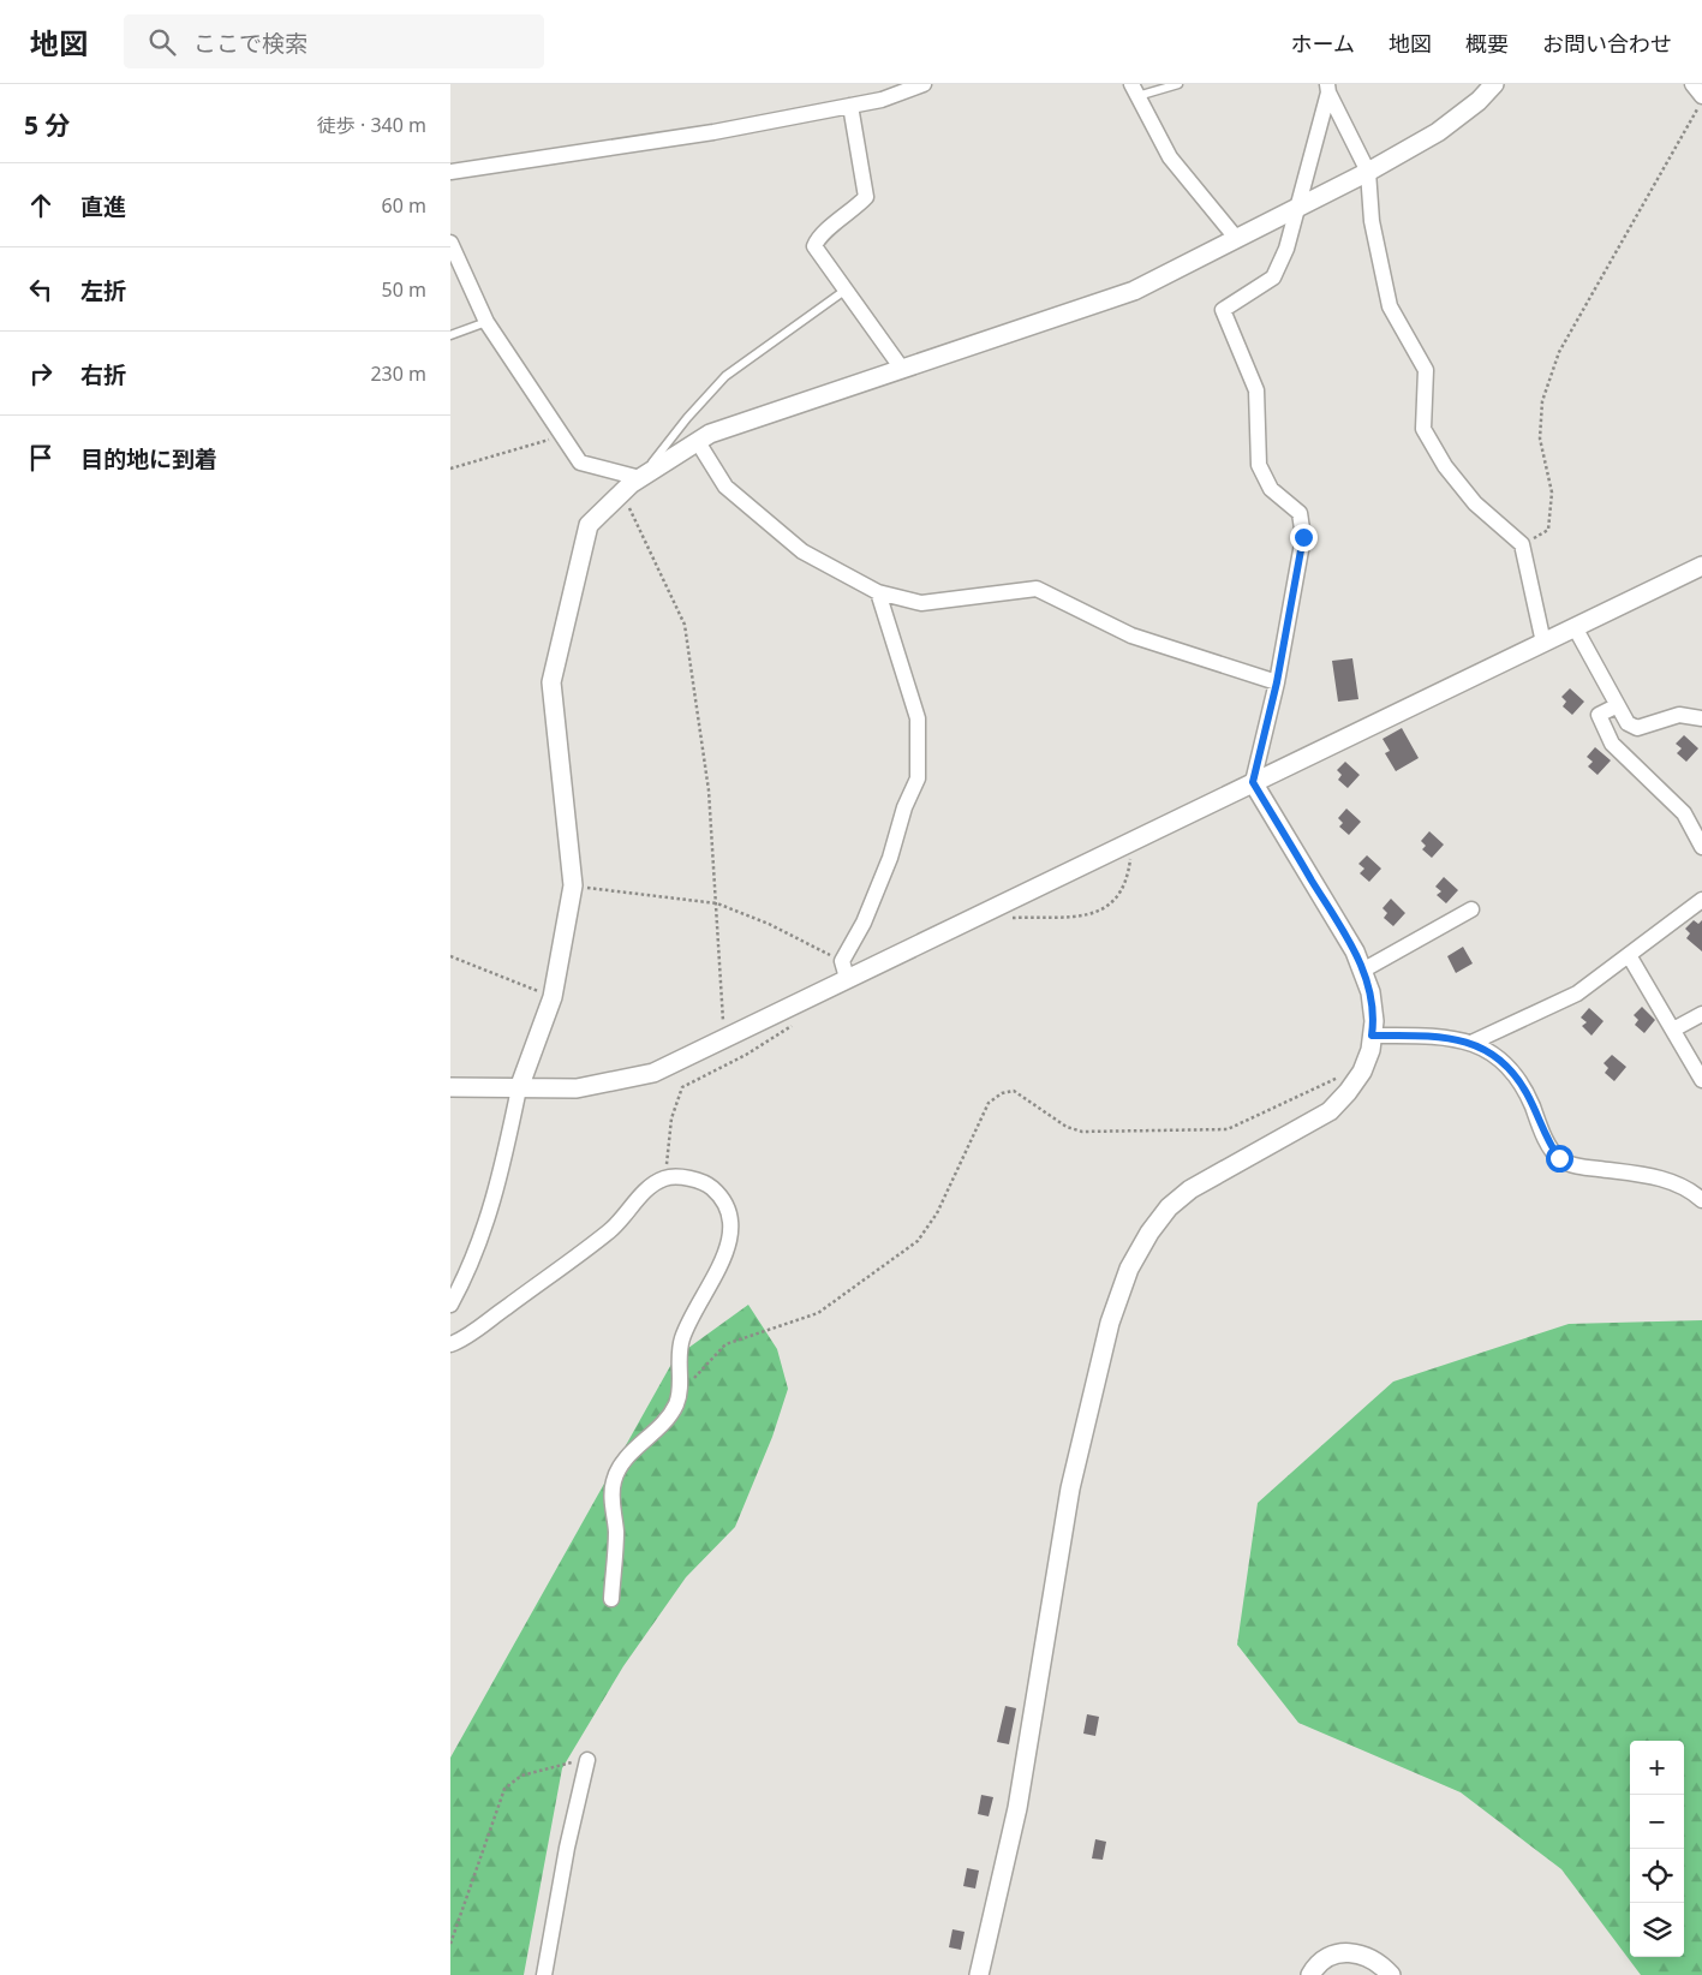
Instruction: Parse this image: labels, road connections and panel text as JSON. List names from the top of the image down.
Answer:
{
  "page": {
    "header": "地図",
    "search": "ここで検索",
    "nav": [
      "ホーム",
      "地図",
      "概要",
      "お問い合わせ"
    ],
    "heading": ["5 分", "徒歩 · 340 m"],
    "list": [
      ["直進", "60 m"],
      ["左折", "50 m"],
      ["右折", "230 m"],
      "目的地に到着"
    ],
    "map_buttons": ["+", "−"]
  }
}
